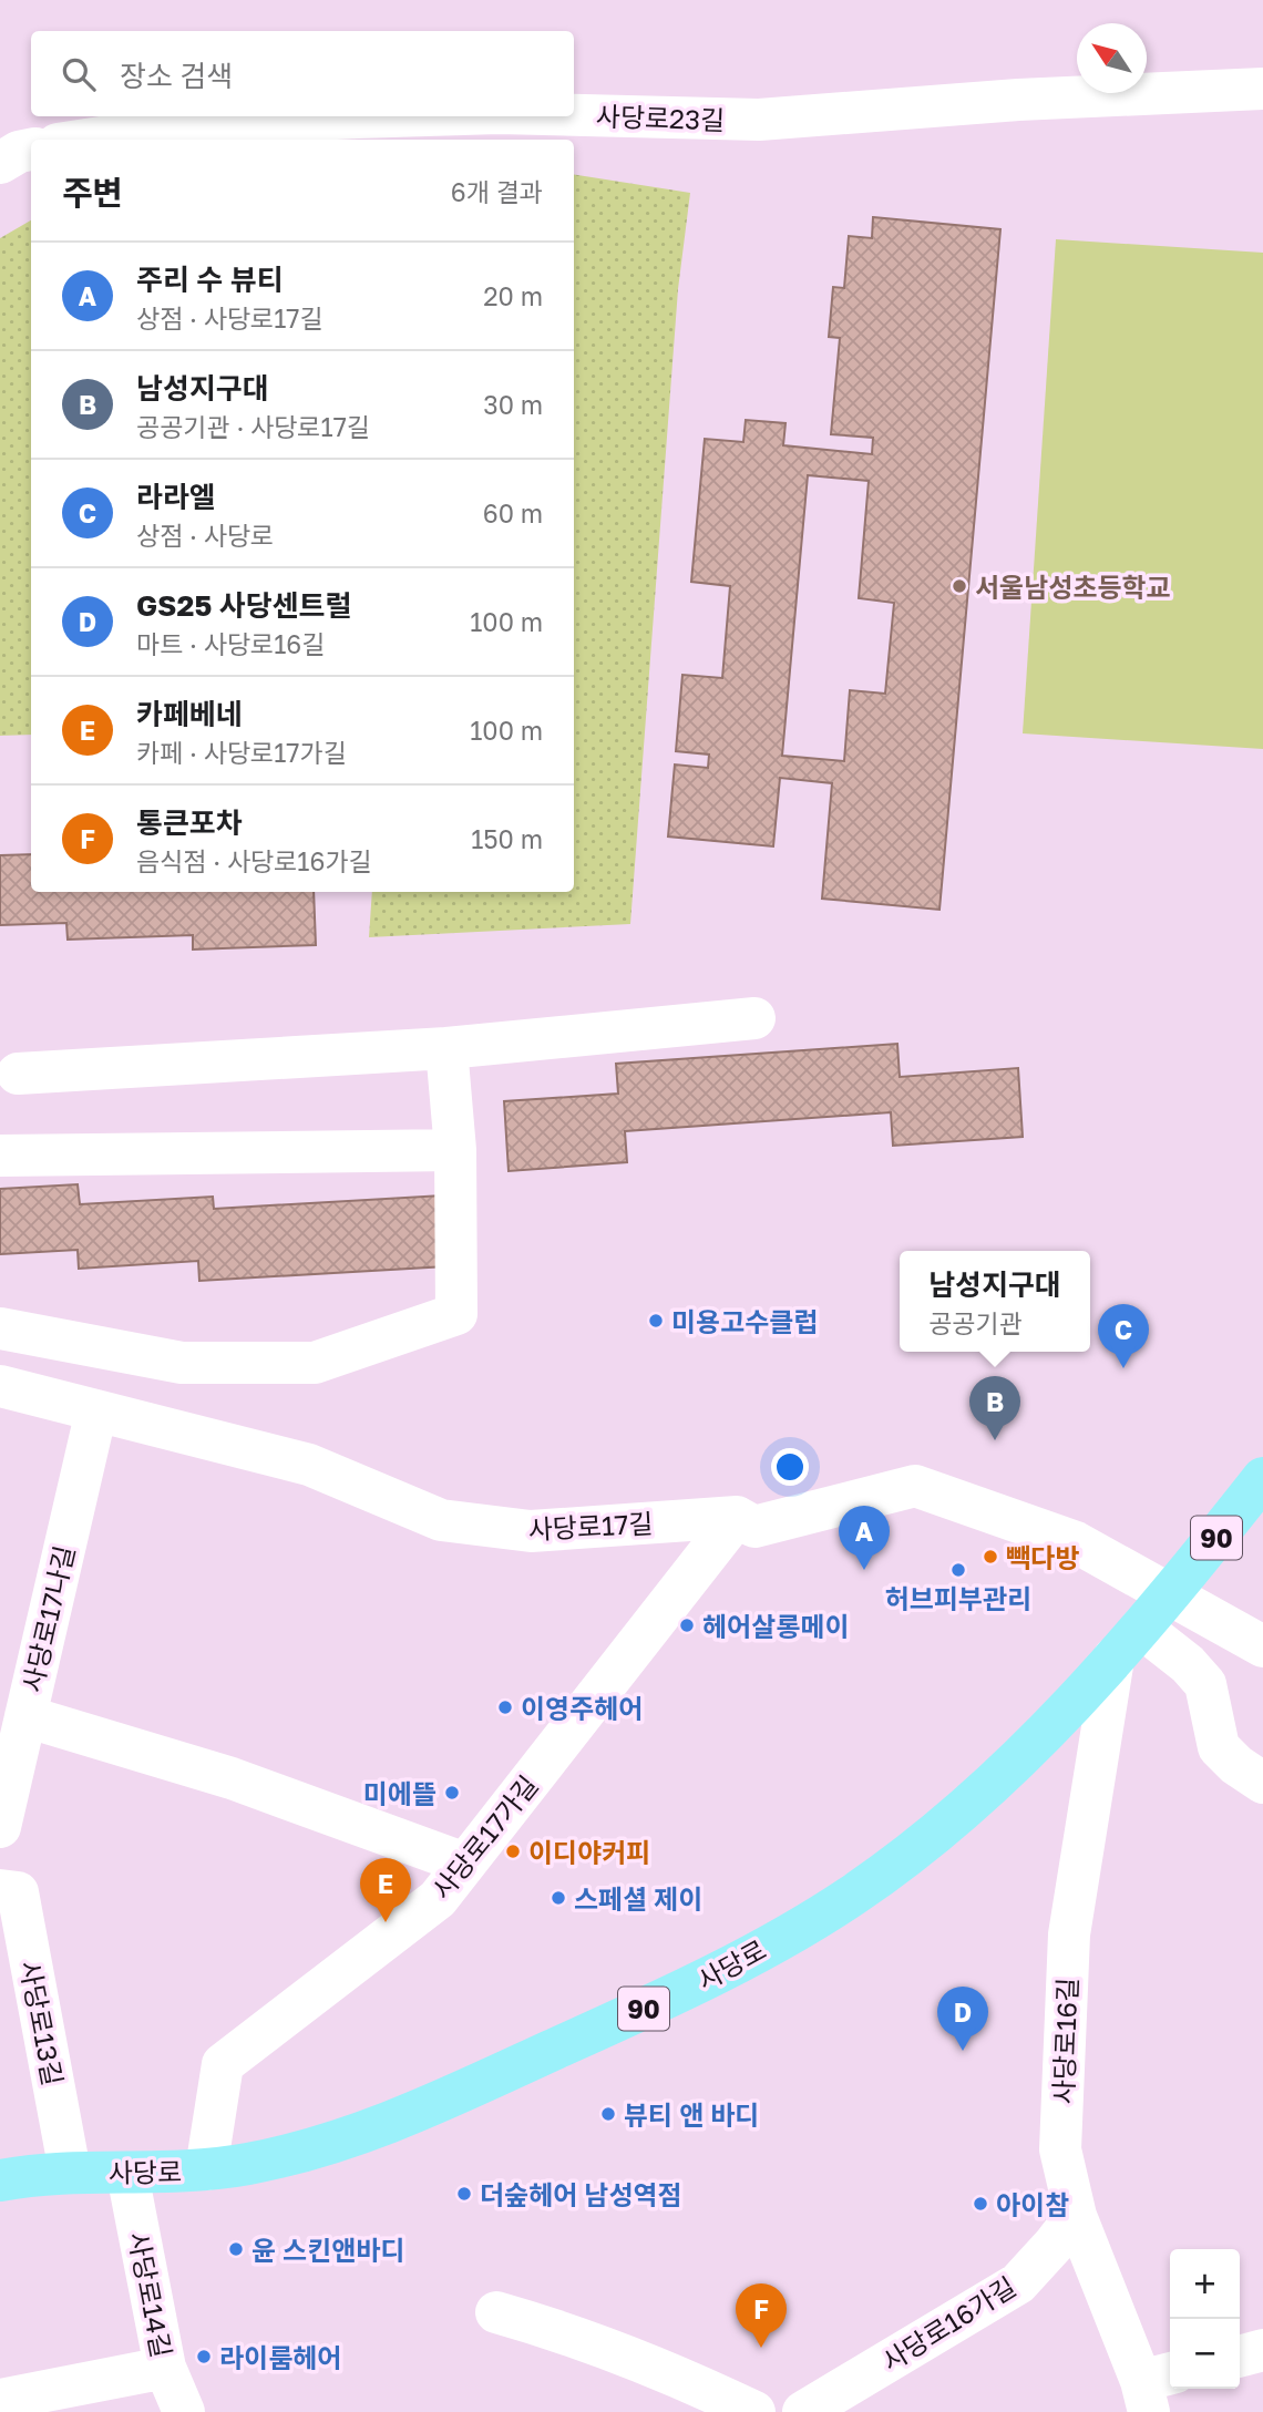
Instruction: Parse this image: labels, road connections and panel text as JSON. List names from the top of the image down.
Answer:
{
  "streets": {
    "main road": ["90", "사당로"],
    "street": [
      "사당로23길",
      "사당로17길",
      "사당로17나길",
      "사당로17가길",
      "사당로13길",
      "사당로16길",
      "사당로14길",
      "사당로16가길"
    ]
  },
  "crossings": [
    ["사당로17길", "사당로17나길"],
    ["사당로17길", "사당로17가길"],
    ["사당로17길", "사당로"],
    ["사당로17가길", "사당로"],
    ["사당로", "사당로13길"],
    ["사당로", "사당로16길"],
    ["사당로", "사당로14길"],
    ["사당로16길", "사당로16가길"]
  ],
  "places": [
    "서울남성초등학교",
    "미용고수클럽",
    "빽다방",
    "허브피부관리",
    "헤어살롱메이",
    "이영주헤어",
    "미에뜰",
    "이디야커피",
    "스페셜 제이",
    "뷰티 앤 바디",
    "더숲헤어 남성역점",
    "아이참",
    "윤 스킨앤바디",
    "라이룸헤어"
  ],
  "north": "top left",
  "page": {
    "search": "장소 검색",
    "heading": ["주변", "6개 결과"],
    "list": [
      {
        "mark": "A",
        "name": "주리 수 뷰티",
        "note": "상점 · 사당로17길",
        "value": "20 m"
      },
      {
        "mark": "B",
        "name": "남성지구대",
        "note": "공공기관 · 사당로17길",
        "value": "30 m"
      },
      {
        "mark": "C",
        "name": "라라엘",
        "note": "상점 · 사당로",
        "value": "60 m"
      },
      {
        "mark": "D",
        "name": "GS25 사당센트럴",
        "note": "마트 · 사당로16길",
        "value": "100 m"
      },
      {
        "mark": "E",
        "name": "카페베네",
        "note": "카페 · 사당로17가길",
        "value": "100 m"
      },
      {
        "mark": "F",
        "name": "통큰포차",
        "note": "음식점 · 사당로16가길",
        "value": "150 m"
      }
    ],
    "popup": ["남성지구대", "공공기관"],
    "pins": [
      "C",
      "B",
      "A",
      "E",
      "D",
      "F"
    ],
    "map_buttons": ["+", "−"]
  }
}
